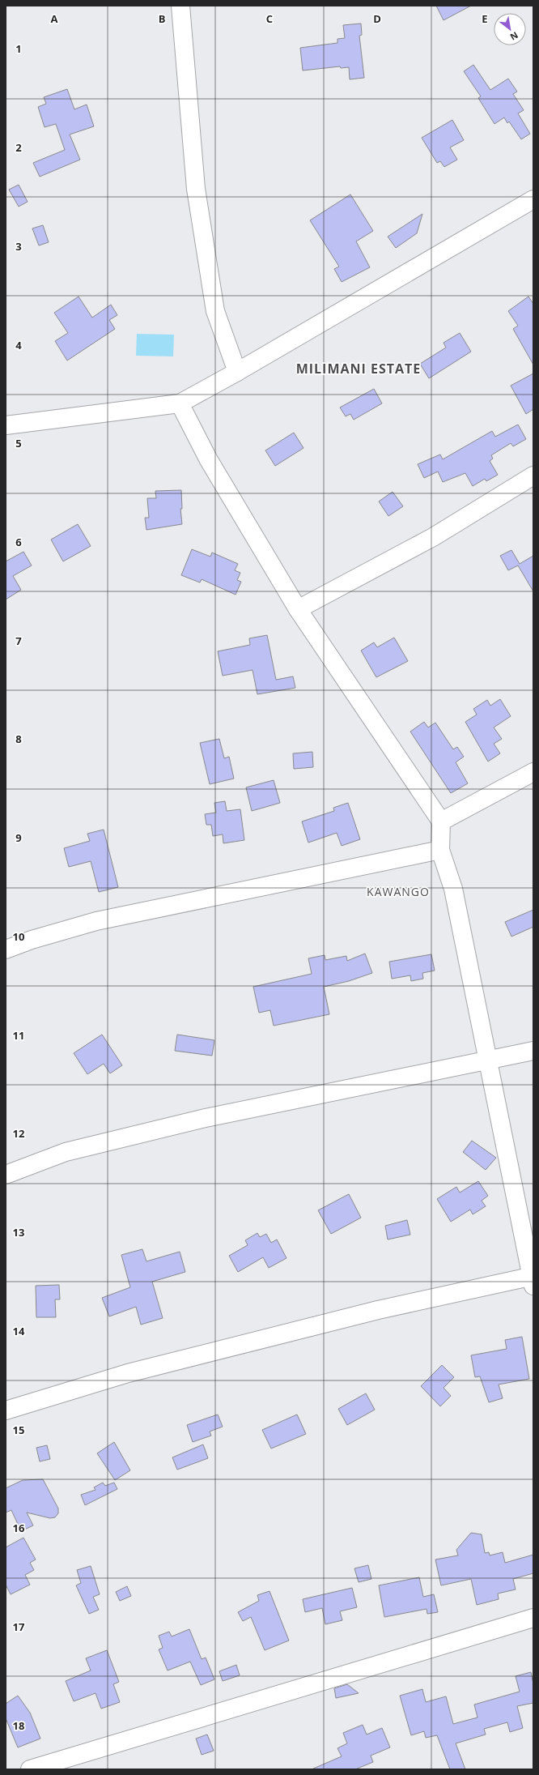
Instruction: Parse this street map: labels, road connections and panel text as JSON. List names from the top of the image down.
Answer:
{
  "districts": ["MILIMANI ESTATE", "KAWANGO"],
  "north": "bottom right",
  "grid": {
    "columns": [
      "A",
      "B",
      "C",
      "D",
      "E"
    ],
    "rows": [
      "1",
      "2",
      "3",
      "4",
      "5",
      "6",
      "7",
      "8",
      "9",
      "10",
      "11",
      "12",
      "13",
      "14",
      "15",
      "16",
      "17",
      "18"
    ]
  }
}
